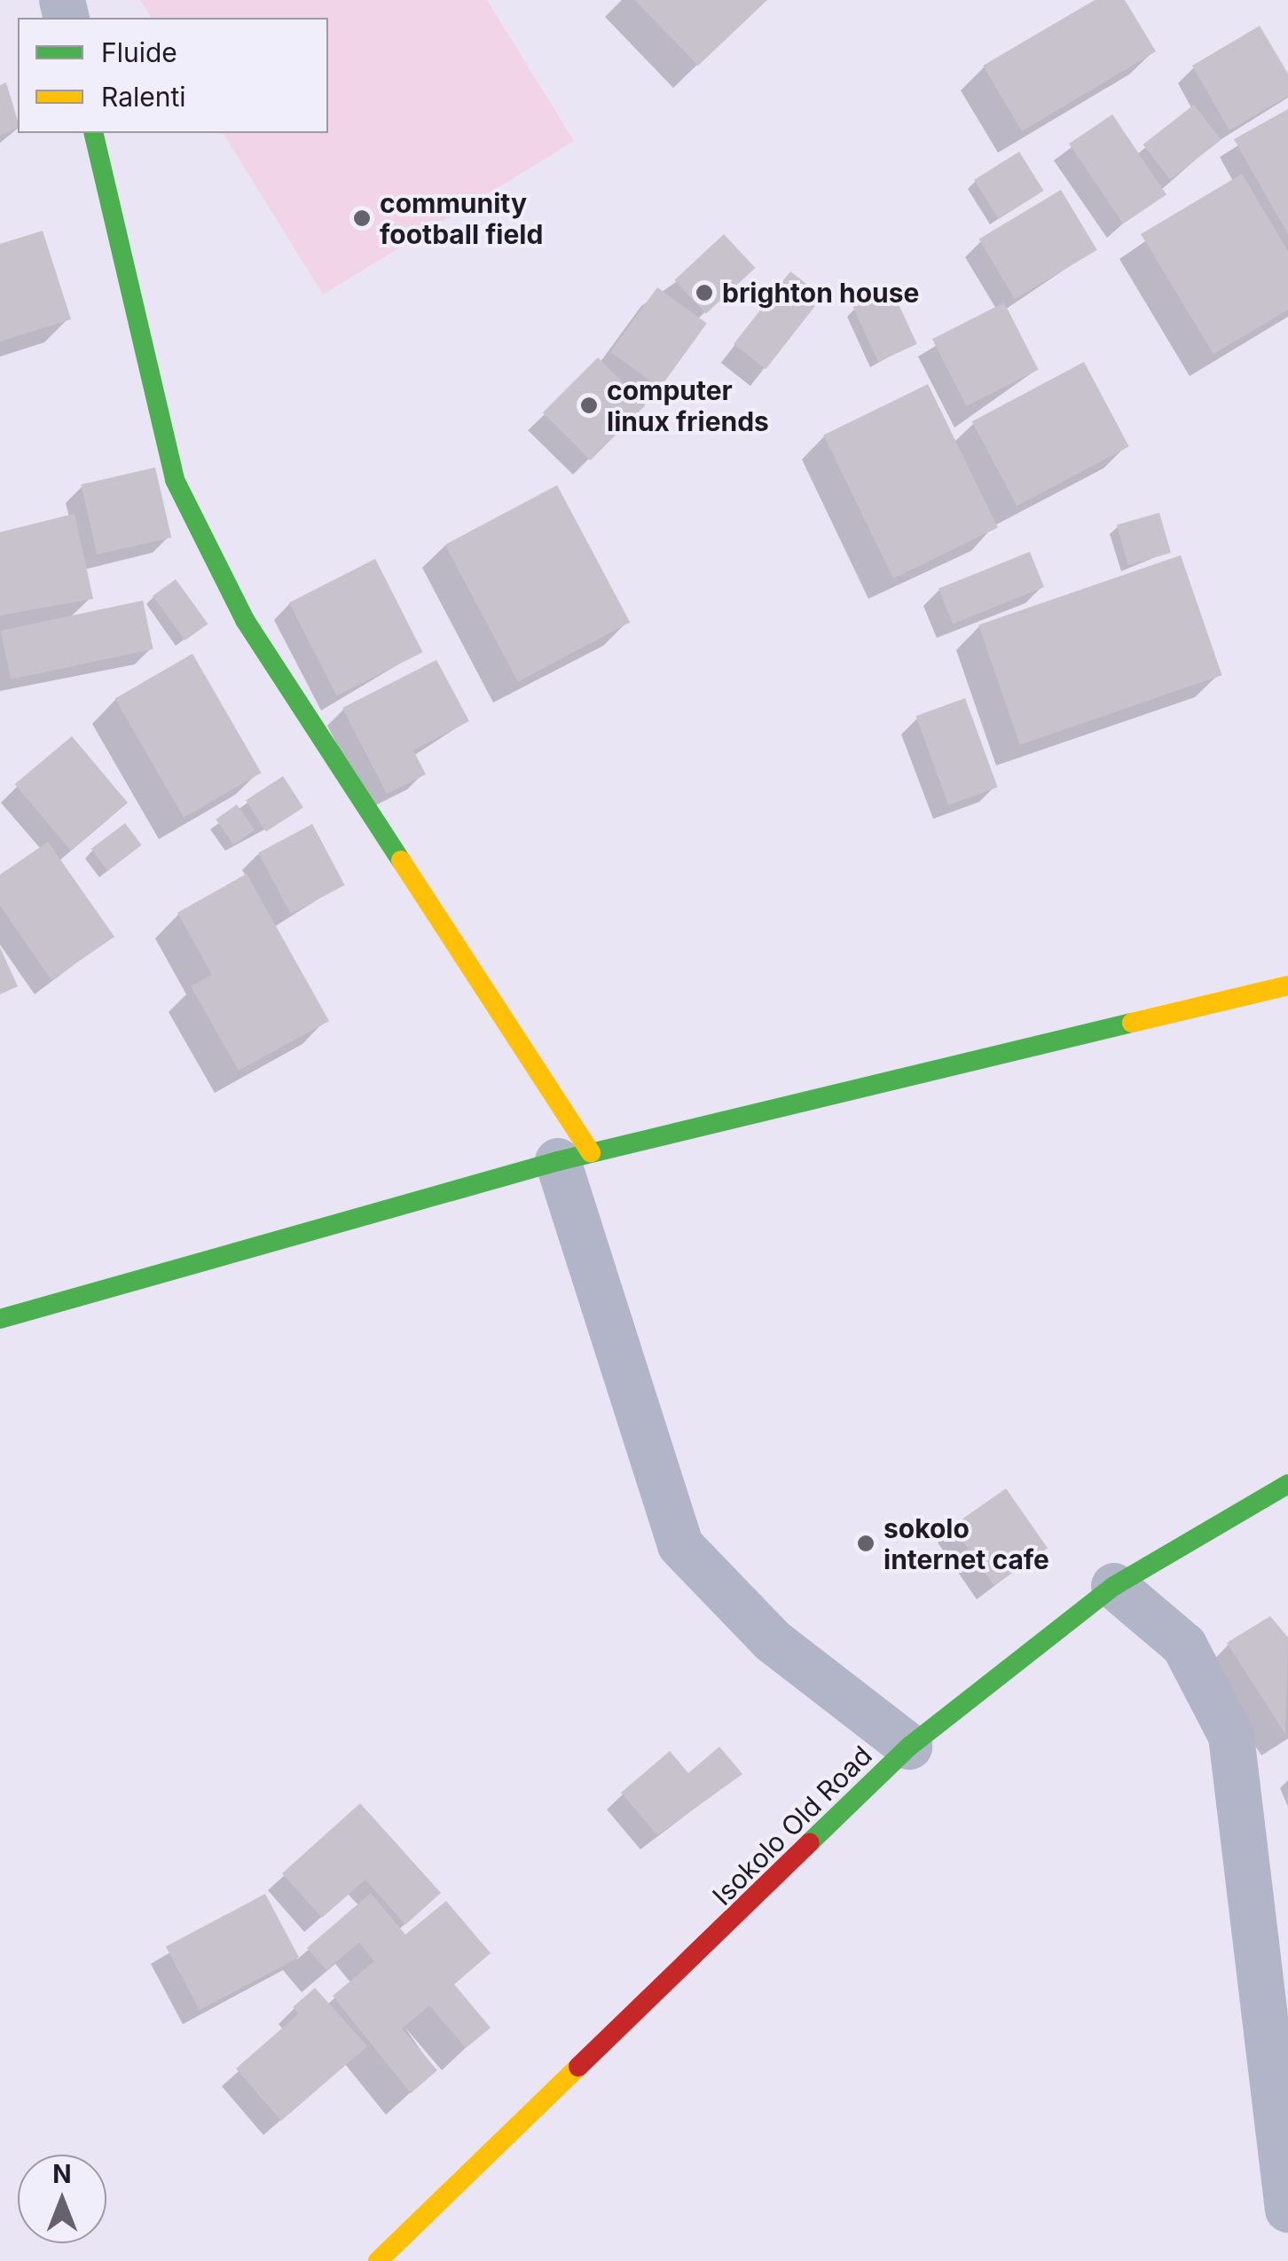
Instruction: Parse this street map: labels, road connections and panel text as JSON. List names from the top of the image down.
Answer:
{
  "streets": {
    "main road": ["Isokolo Old Road"]
  },
  "places": [
    "community football field",
    "brighton house",
    "computer linux friends",
    "sokolo internet cafe"
  ],
  "legend": ["Fluide", "Ralenti"],
  "north": "top"
}
